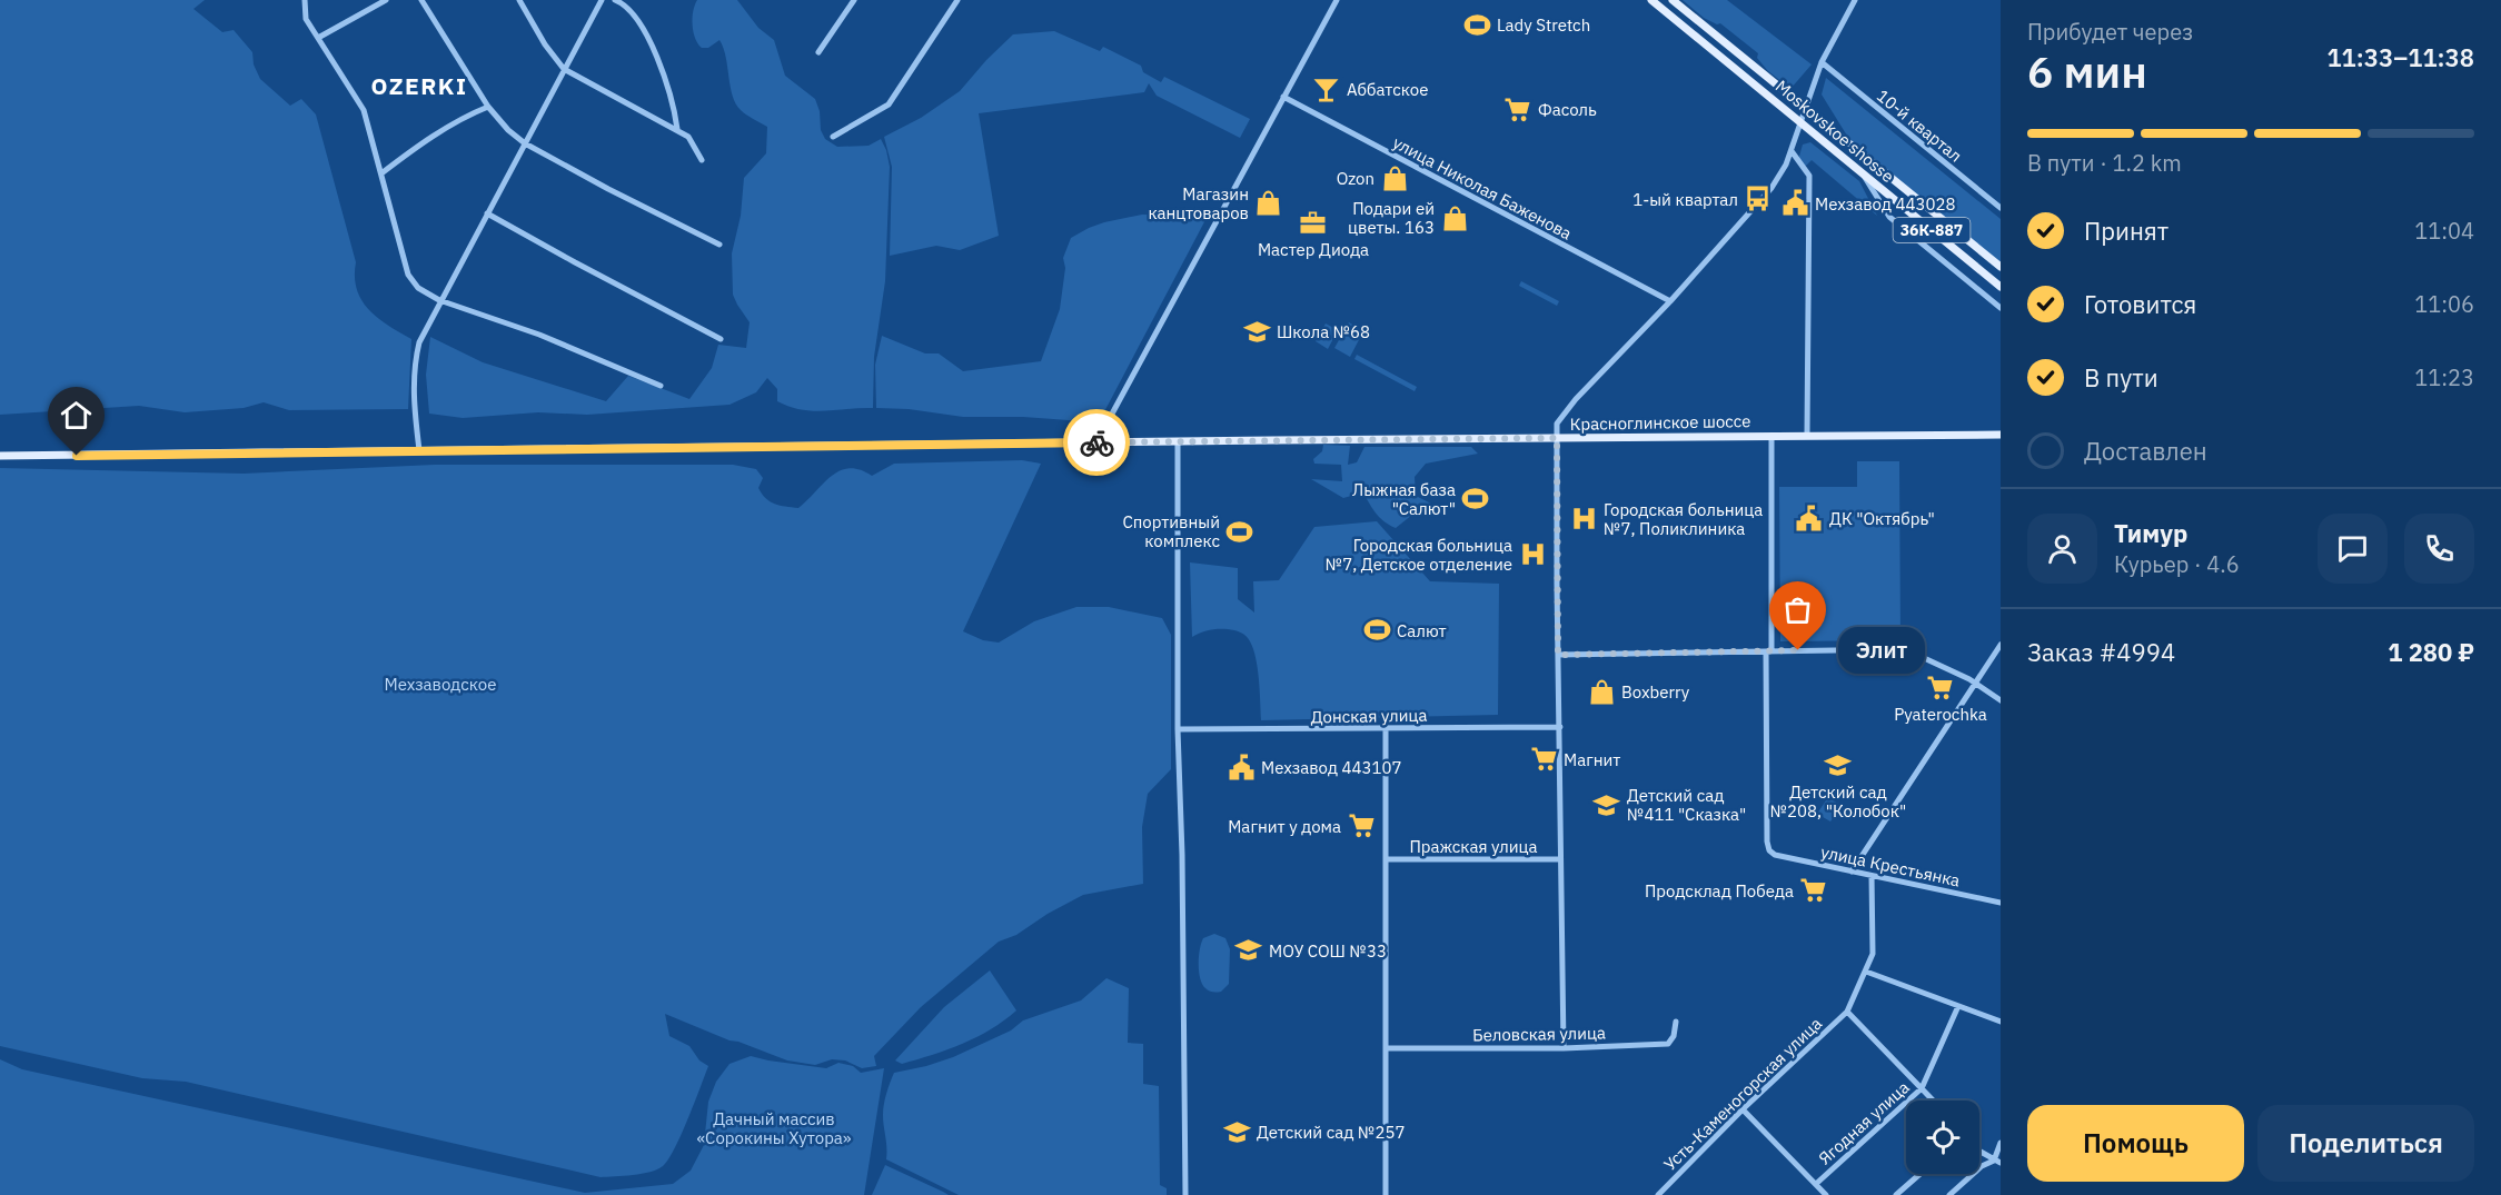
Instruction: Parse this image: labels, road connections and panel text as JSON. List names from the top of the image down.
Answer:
{
  "streets": {
    "main road": ["Moskovskoe shosse", "36К-887", "Красноглинское шоссе"],
    "street": [
      "10-й квартал",
      "улица Николая Баженова",
      "Донская улица",
      "Пражская улица",
      "улица Крестьянка",
      "Беловская улица",
      "Усть-Каменогорская улица",
      "Ягодная улица"
    ]
  },
  "districts": ["OZERKI"],
  "parks": ["Мехзаводское", "Дачный массив «Сорокины Хутора»"],
  "places": {
    "sports": [
      "Lady Stretch",
      "Лыжная база \"Салют\"",
      "Спортивный комплекс",
      "Салют"
    ],
    "bar": ["Аббатское"],
    "supermarket": [
      "Фасоль",
      "Pyaterochka",
      "Магнит",
      "Магнит у дома",
      "Продсклад Победа"
    ],
    "shop": [
      "Ozon",
      "Магазин канцтоваров",
      "Подари ей цветы. 163",
      "Boxberry"
    ],
    "bus stop": ["1-ый квартал"],
    "public building": ["Мехзавод 443028", "ДК \"Октябрь\"", "Мехзавод 443107"],
    "office": ["Мастер Диода"],
    "school or university": [
      "Школа №68",
      "Детский сад №208, \"Колобок\"",
      "Детский сад №411 \"Сказка\"",
      "МОУ СОШ №33",
      "Детский сад №257"
    ],
    "hospital": ["Городская больница №7, Поликлиника", "Городская больница №7, Детское отделение"],
    "other": ["Элит"]
  },
  "page": {
    "heading": ["6 мин", "Прибудет через", "11:33–11:38"],
    "panel": [
      "Тимур",
      "Курьер · 4.6",
      "Заказ #4994",
      "1 280 ₽"
    ],
    "bar": "В пути · 1.2 km",
    "list": [
      ["Принят", "11:04"],
      ["Готовится", "11:06"],
      ["В пути", "11:23"],
      "Доставлен"
    ],
    "bubble": "Элит",
    "buttons": ["Помощь", "Поделиться"]
  }
}
